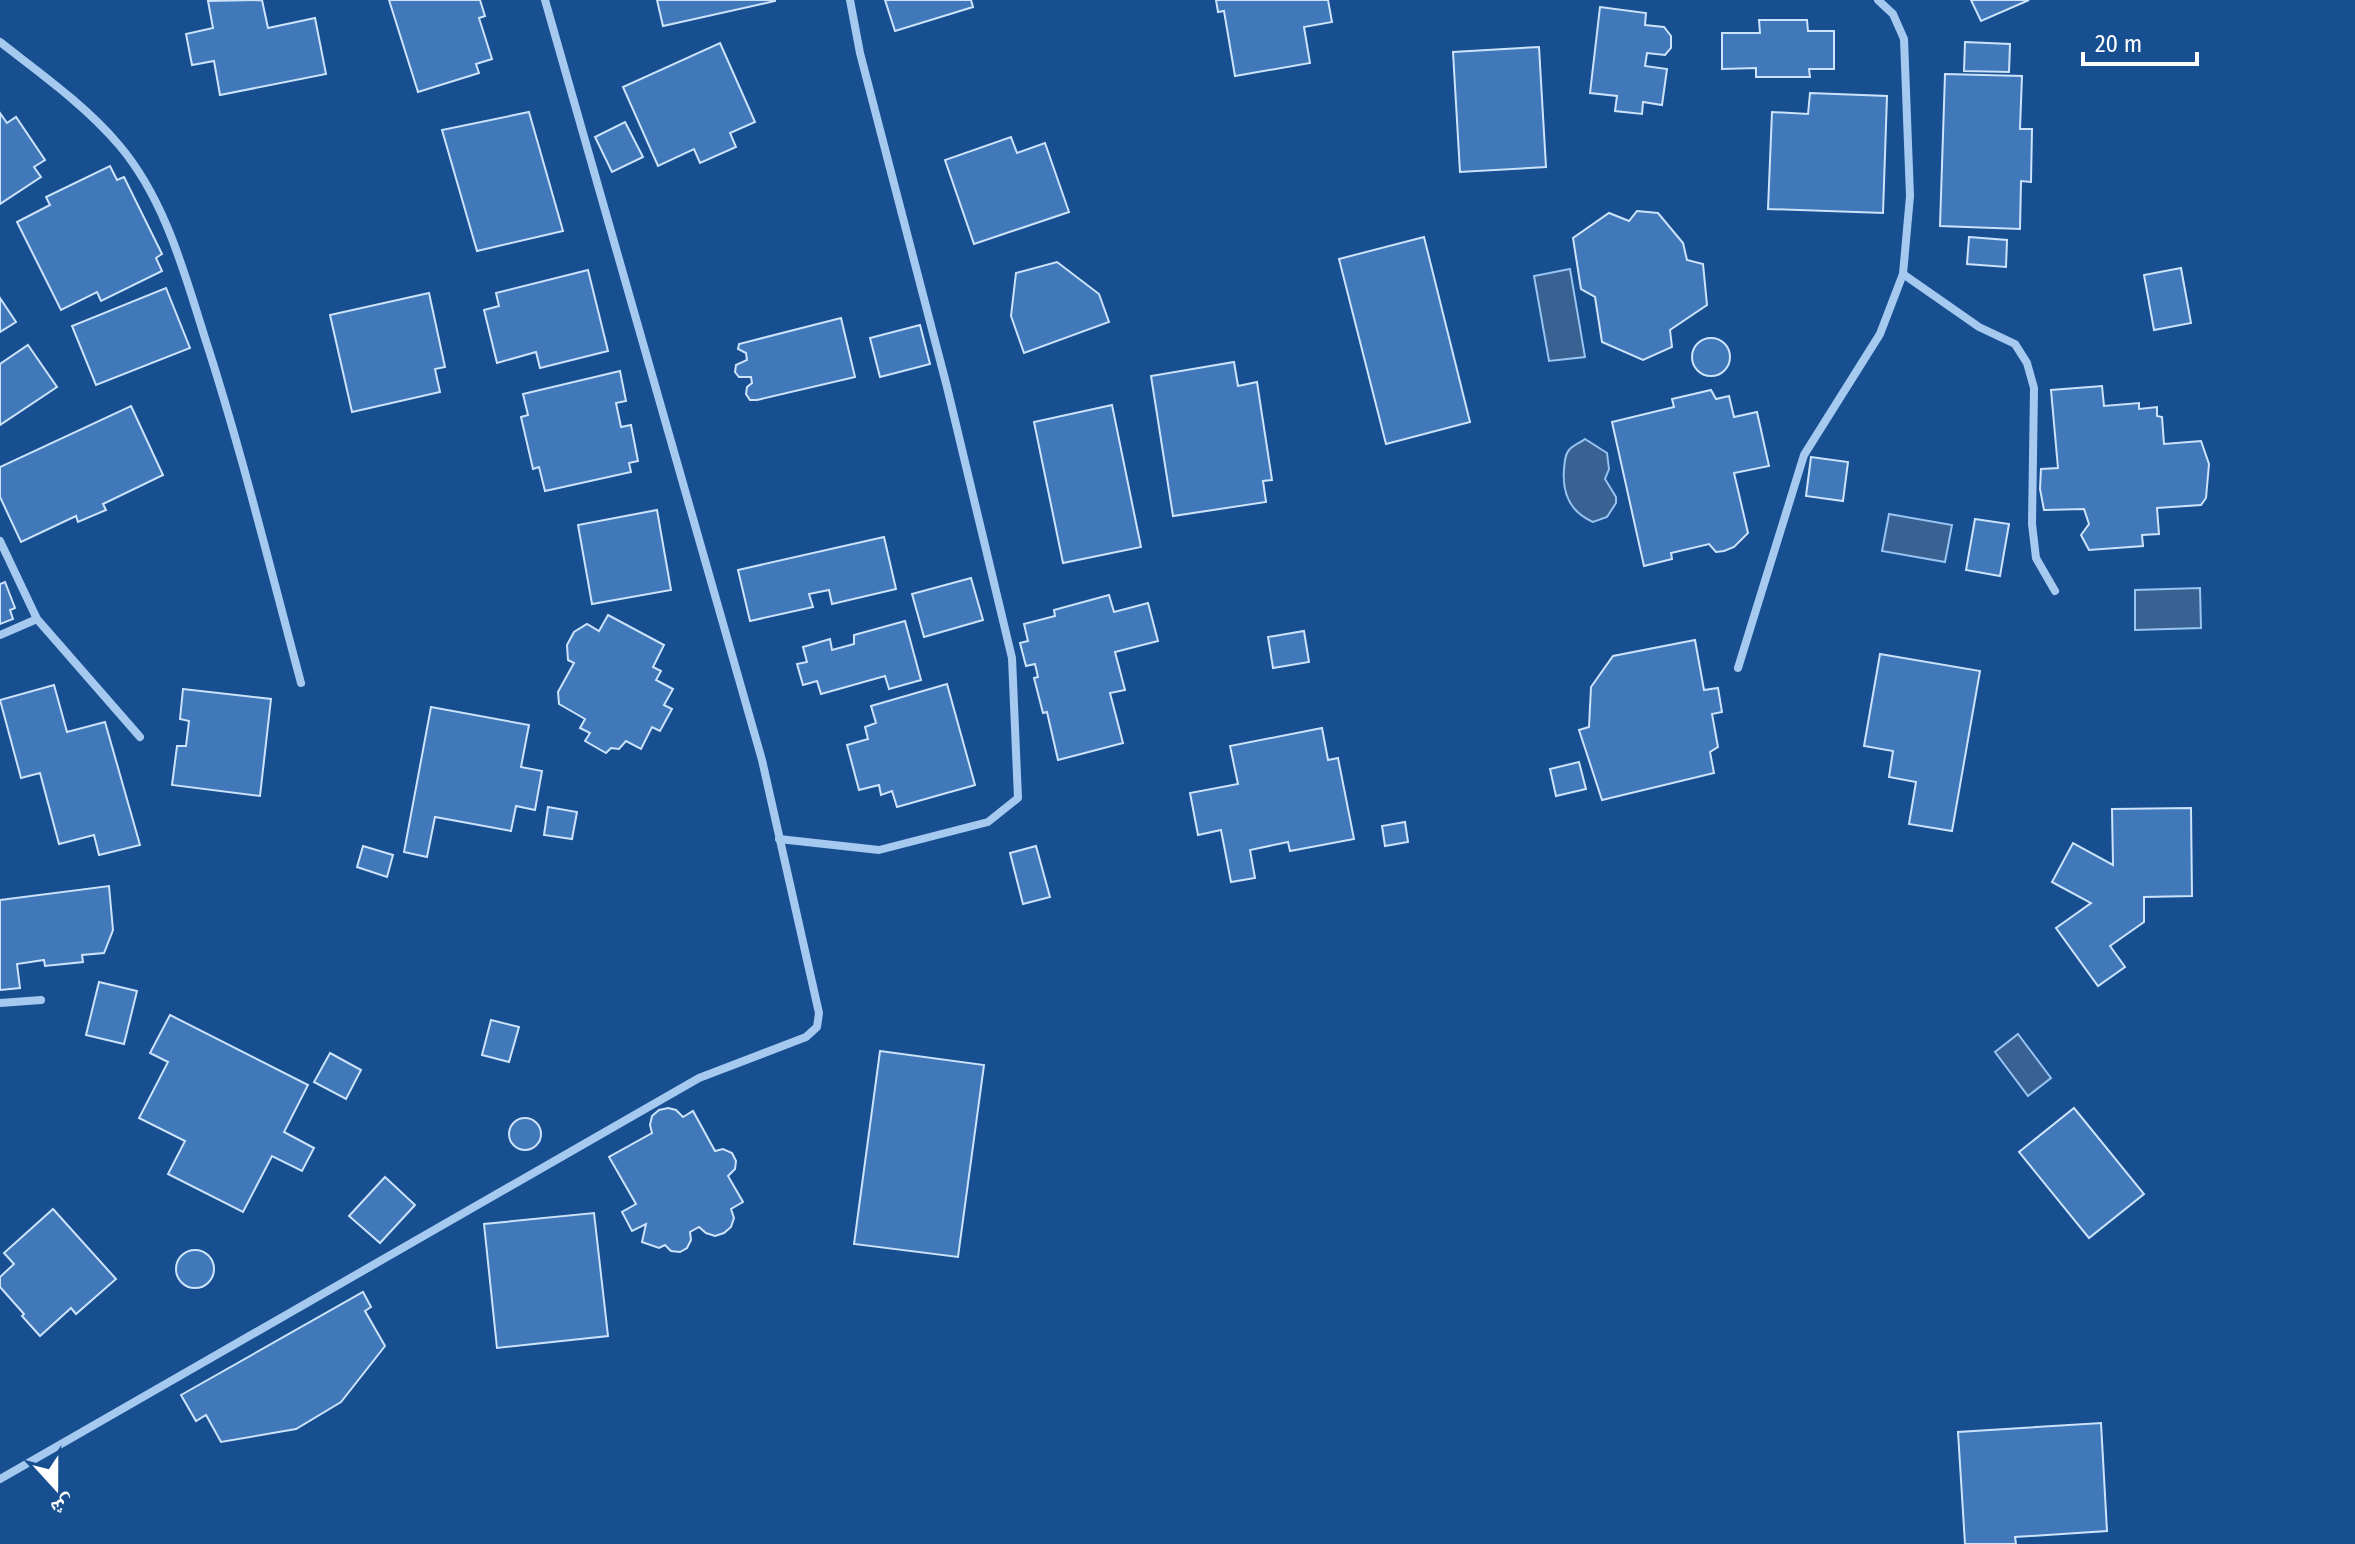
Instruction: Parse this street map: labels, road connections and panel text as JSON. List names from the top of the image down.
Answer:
{
  "scale_bar": "20 m",
  "north": "bottom"
}
